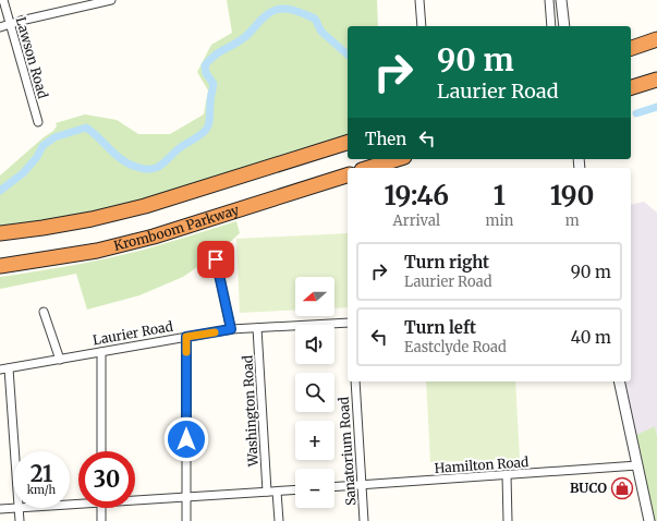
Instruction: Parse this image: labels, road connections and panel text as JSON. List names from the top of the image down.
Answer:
{
  "streets": {
    "highway": ["Kromboom Parkway"],
    "street": [
      "Lawson Road",
      "Laurier Road",
      "Washington Road",
      "Sanatorium Road",
      "Hamilton Road"
    ]
  },
  "crossings": [
    ["Laurier Road", "Washington Road"],
    ["Sanatorium Road", "Hamilton Road"]
  ],
  "places": {
    "shop": ["BUCO"]
  },
  "north": "left",
  "page": {
    "turn": ["90 m", "Laurier Road"],
    "then": "Then",
    "eta": [
      "19:46",
      "Arrival",
      "1",
      "min",
      "190",
      "m"
    ],
    "list": [
      {
        "name": "Turn right",
        "note": "Laurier Road",
        "value": "90 m"
      },
      {
        "name": "Turn left",
        "note": "Eastclyde Road",
        "value": "40 m"
      }
    ],
    "map_buttons": ["+", "−"],
    "speed": "21 km/h",
    "limit": "30"
  }
}
